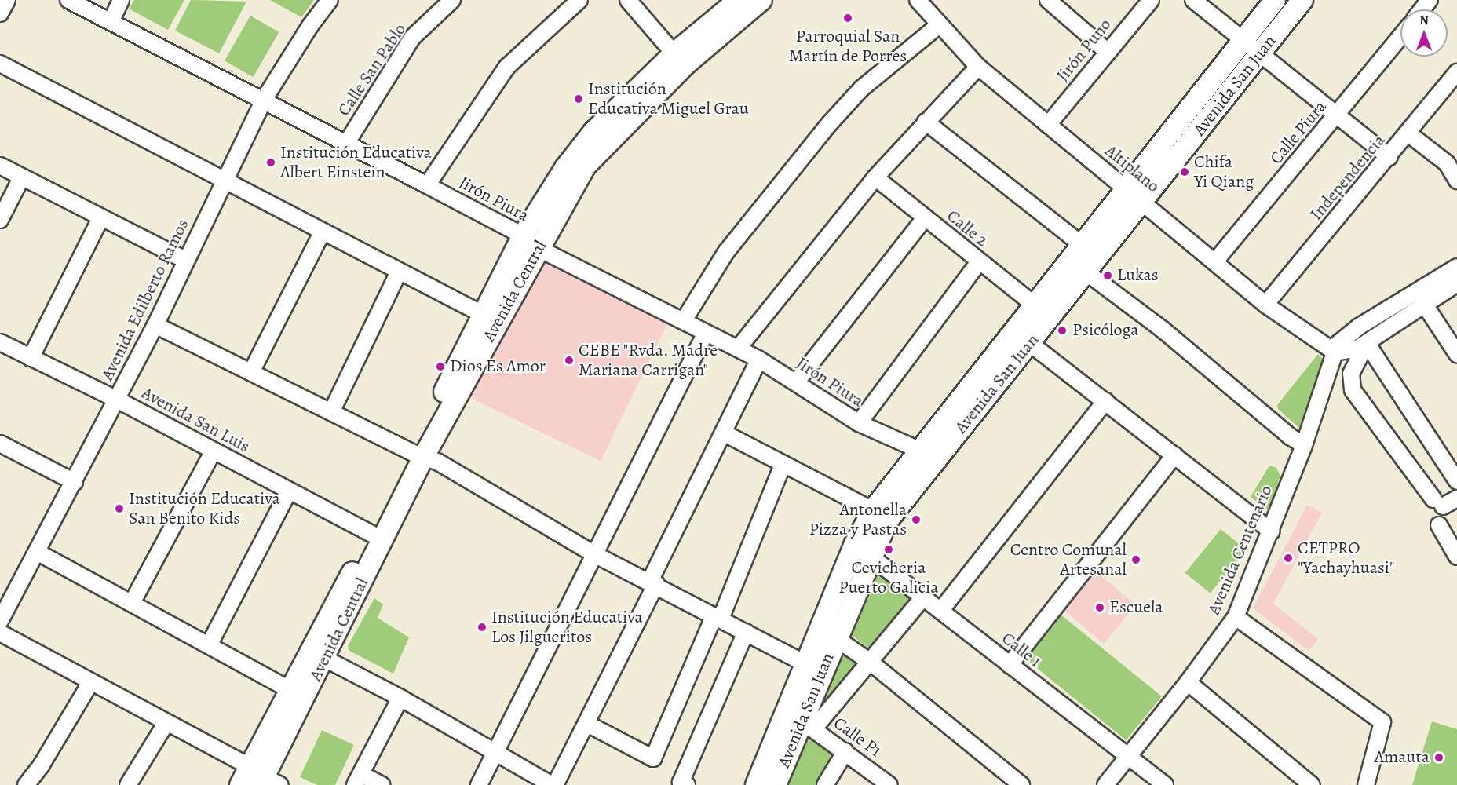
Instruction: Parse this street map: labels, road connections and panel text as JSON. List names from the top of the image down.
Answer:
{
  "streets": {
    "main road": ["Avenida San Juan", "Avenida Central"],
    "street": [
      "Jirón Puno",
      "Calle San Pablo",
      "Calle Piura",
      "Altiplano",
      "Independencia",
      "Jirón Piura",
      "Calle 2",
      "Avenida Edilberto Ramos",
      "Avenida San Luis",
      "Avenida Centenario",
      "Calle 1",
      "Calle P1"
    ]
  },
  "crossings": [
    ["Jirón Puno", "Altiplano"],
    ["Calle San Pablo", "Jirón Piura"],
    ["Avenida San Juan", "Altiplano"],
    ["Avenida San Juan", "Jirón Piura"],
    ["Avenida San Juan", "Calle 2"],
    ["Avenida San Juan", "Calle 1"],
    ["Avenida San Juan", "Calle P1"],
    ["Calle Piura", "Altiplano"],
    ["Altiplano", "Independencia"],
    ["Altiplano", "Avenida Centenario"],
    ["Jirón Piura", "Avenida Central"],
    ["Jirón Piura", "Avenida Edilberto Ramos"],
    ["Avenida Central", "Avenida San Luis"],
    ["Avenida Edilberto Ramos", "Avenida San Luis"],
    ["Avenida Centenario", "Calle 1"]
  ],
  "places": [
    "Parroquial San Martín de Porres",
    "Institución Educativa Miguel Grau",
    "Institución Educativa Albert Einstein",
    "Chifa Yi Qiang",
    "Lukas",
    "Psicóloga",
    "CEBE \"Rvda. Madre Mariana Carrigan\"",
    "Dios Es Amor",
    "Institución Educativa San Benito Kids",
    "Antonella Pizza y Pastas",
    "Cevicheria Puerto Galicia",
    "CETPRO \"Yachayhuasi\"",
    "Centro Comunal Artesanal",
    "Escuela",
    "Institución Educativa Los Jilgueritos",
    "Amauta"
  ],
  "north": "top"
}
